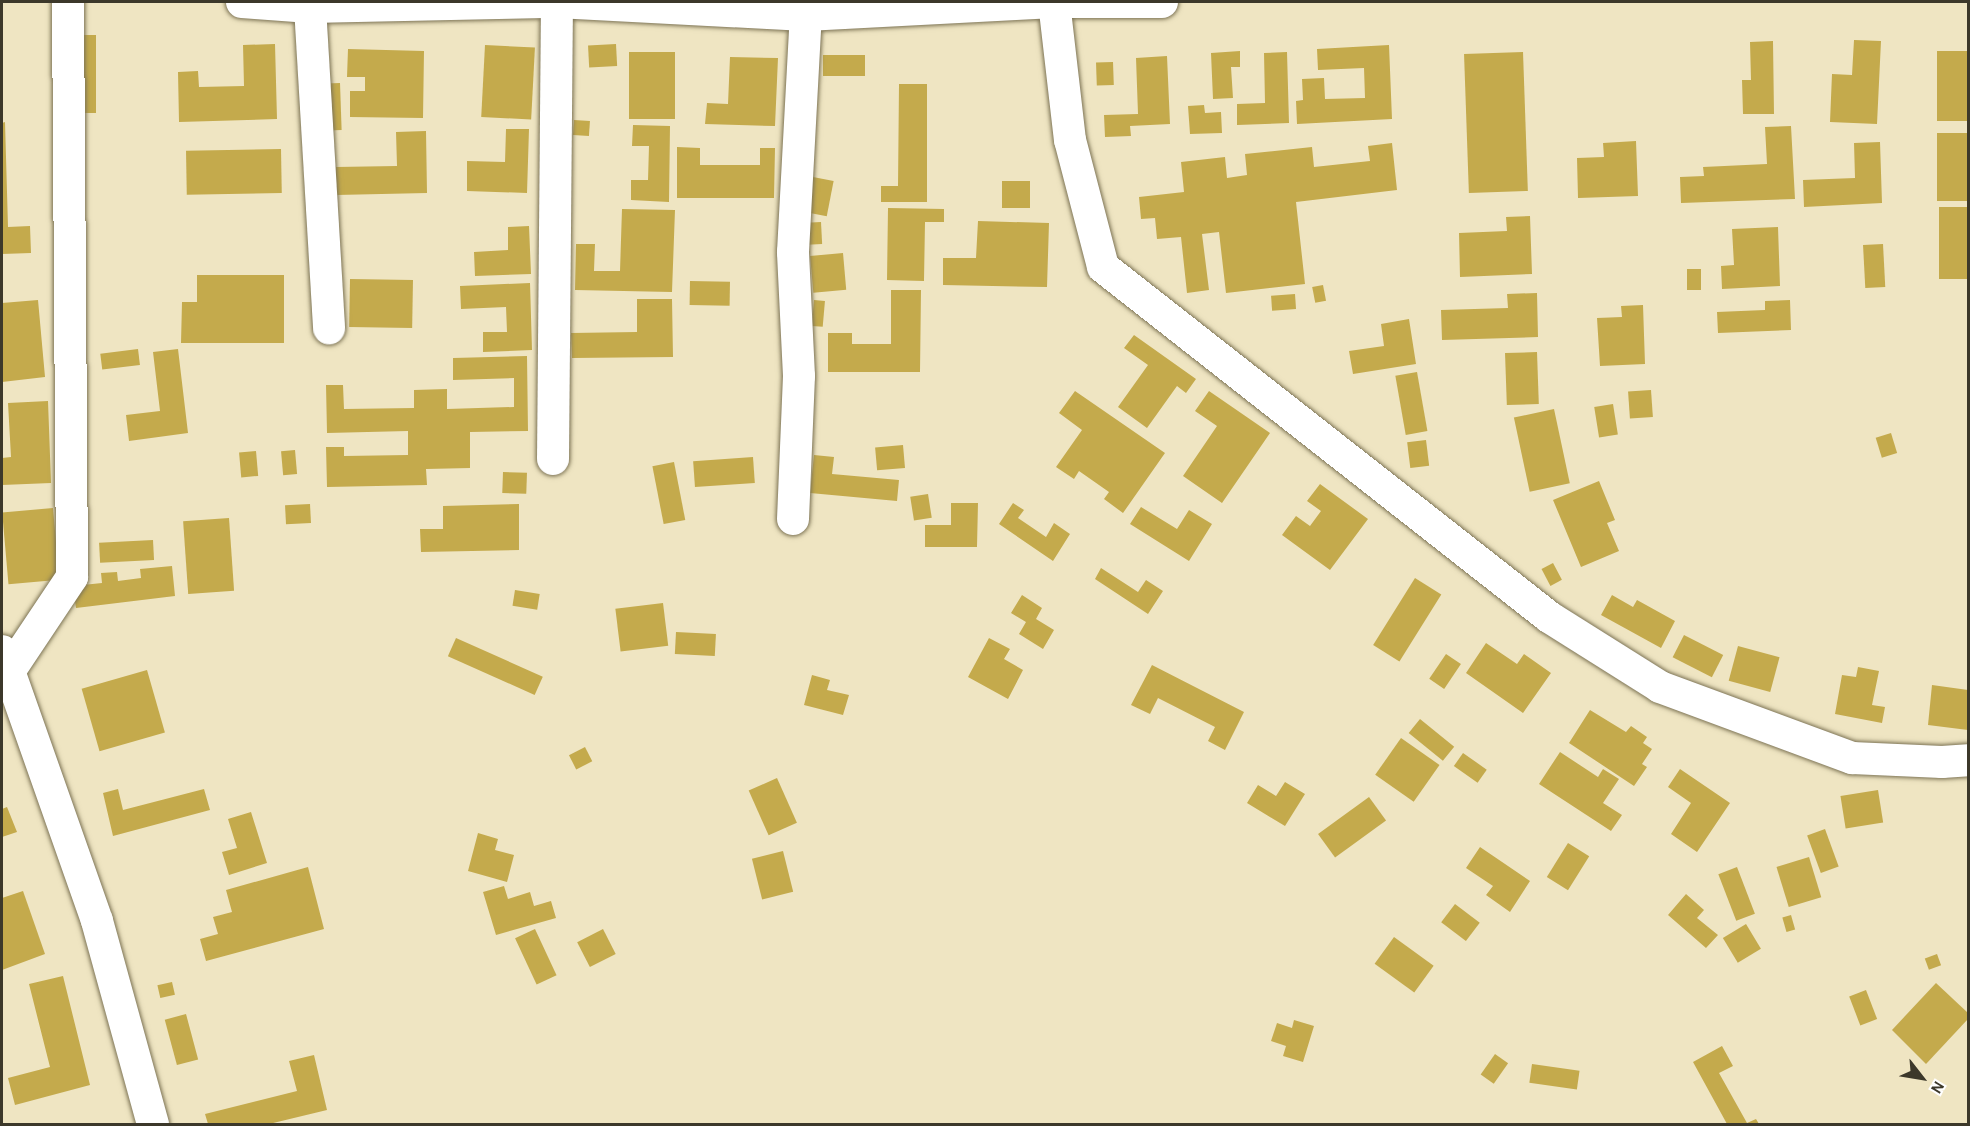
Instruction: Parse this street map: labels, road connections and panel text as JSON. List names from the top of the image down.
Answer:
{
  "north": "bottom right"
}
